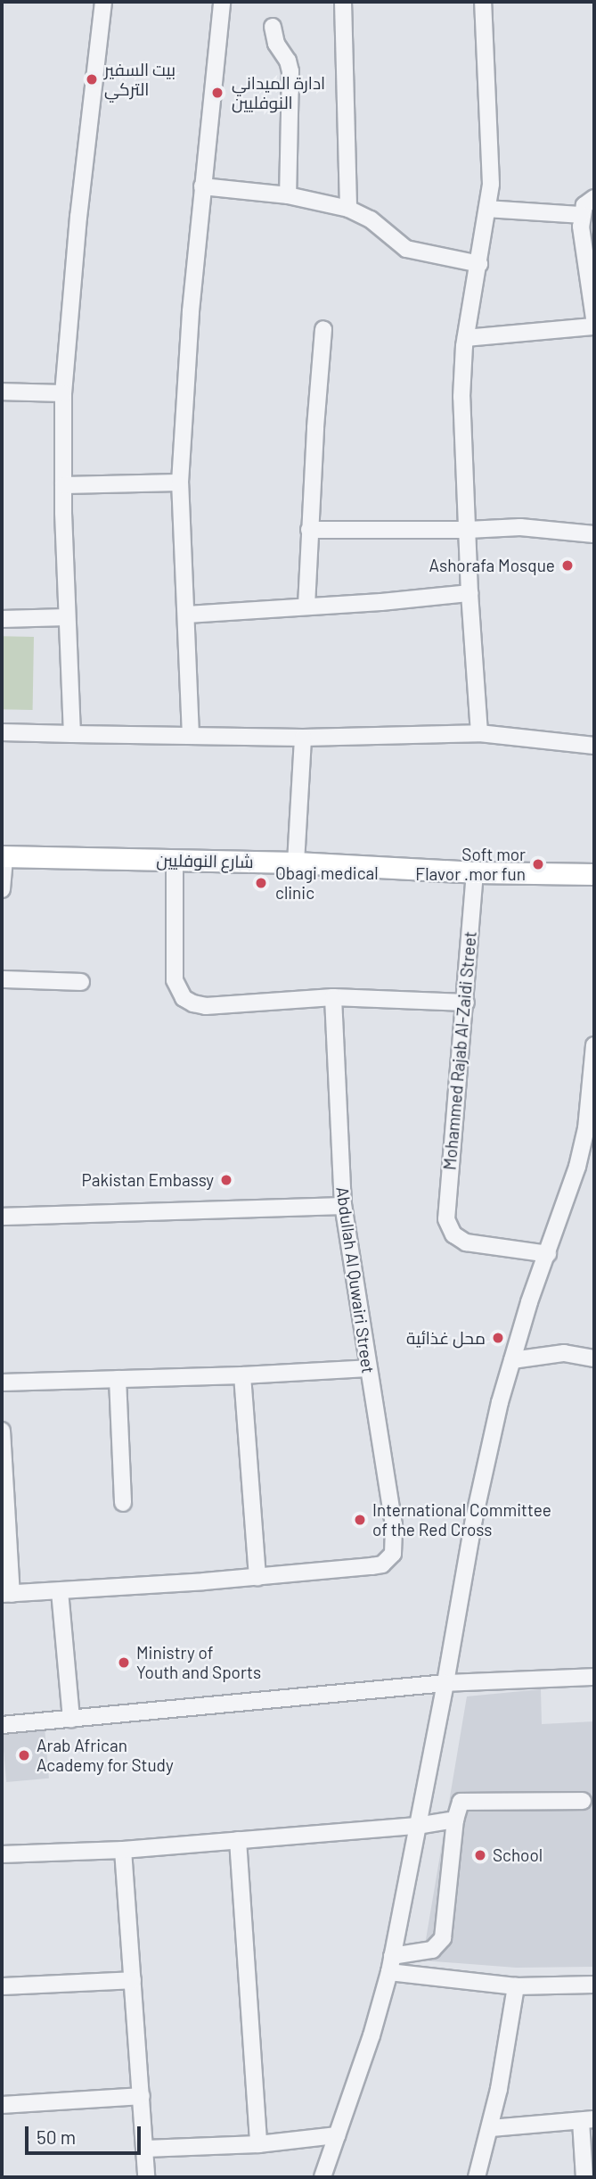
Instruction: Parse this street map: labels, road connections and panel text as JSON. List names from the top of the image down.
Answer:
{
  "streets": {
    "main road": ["شارع النوفليين"],
    "street": ["Mohammed Rajab Al-Zaidi Street", "Abdullah Al Quwairi Street"]
  },
  "crossings": [
    ["شارع النوفليين", "Mohammed Rajab Al-Zaidi Street"]
  ],
  "places": [
    "بيت السفير التركي",
    "ادارة الميداني النوفليين",
    "Ashorafa Mosque",
    "Soft mor Flavor .mor fun",
    "Obagi medical clinic",
    "Pakistan Embassy",
    "محل غذائية",
    "International Committee of the Red Cross",
    "Ministry of Youth and Sports",
    "Arab African Academy for Study",
    "School"
  ],
  "scale_bar": "50 m"
}
